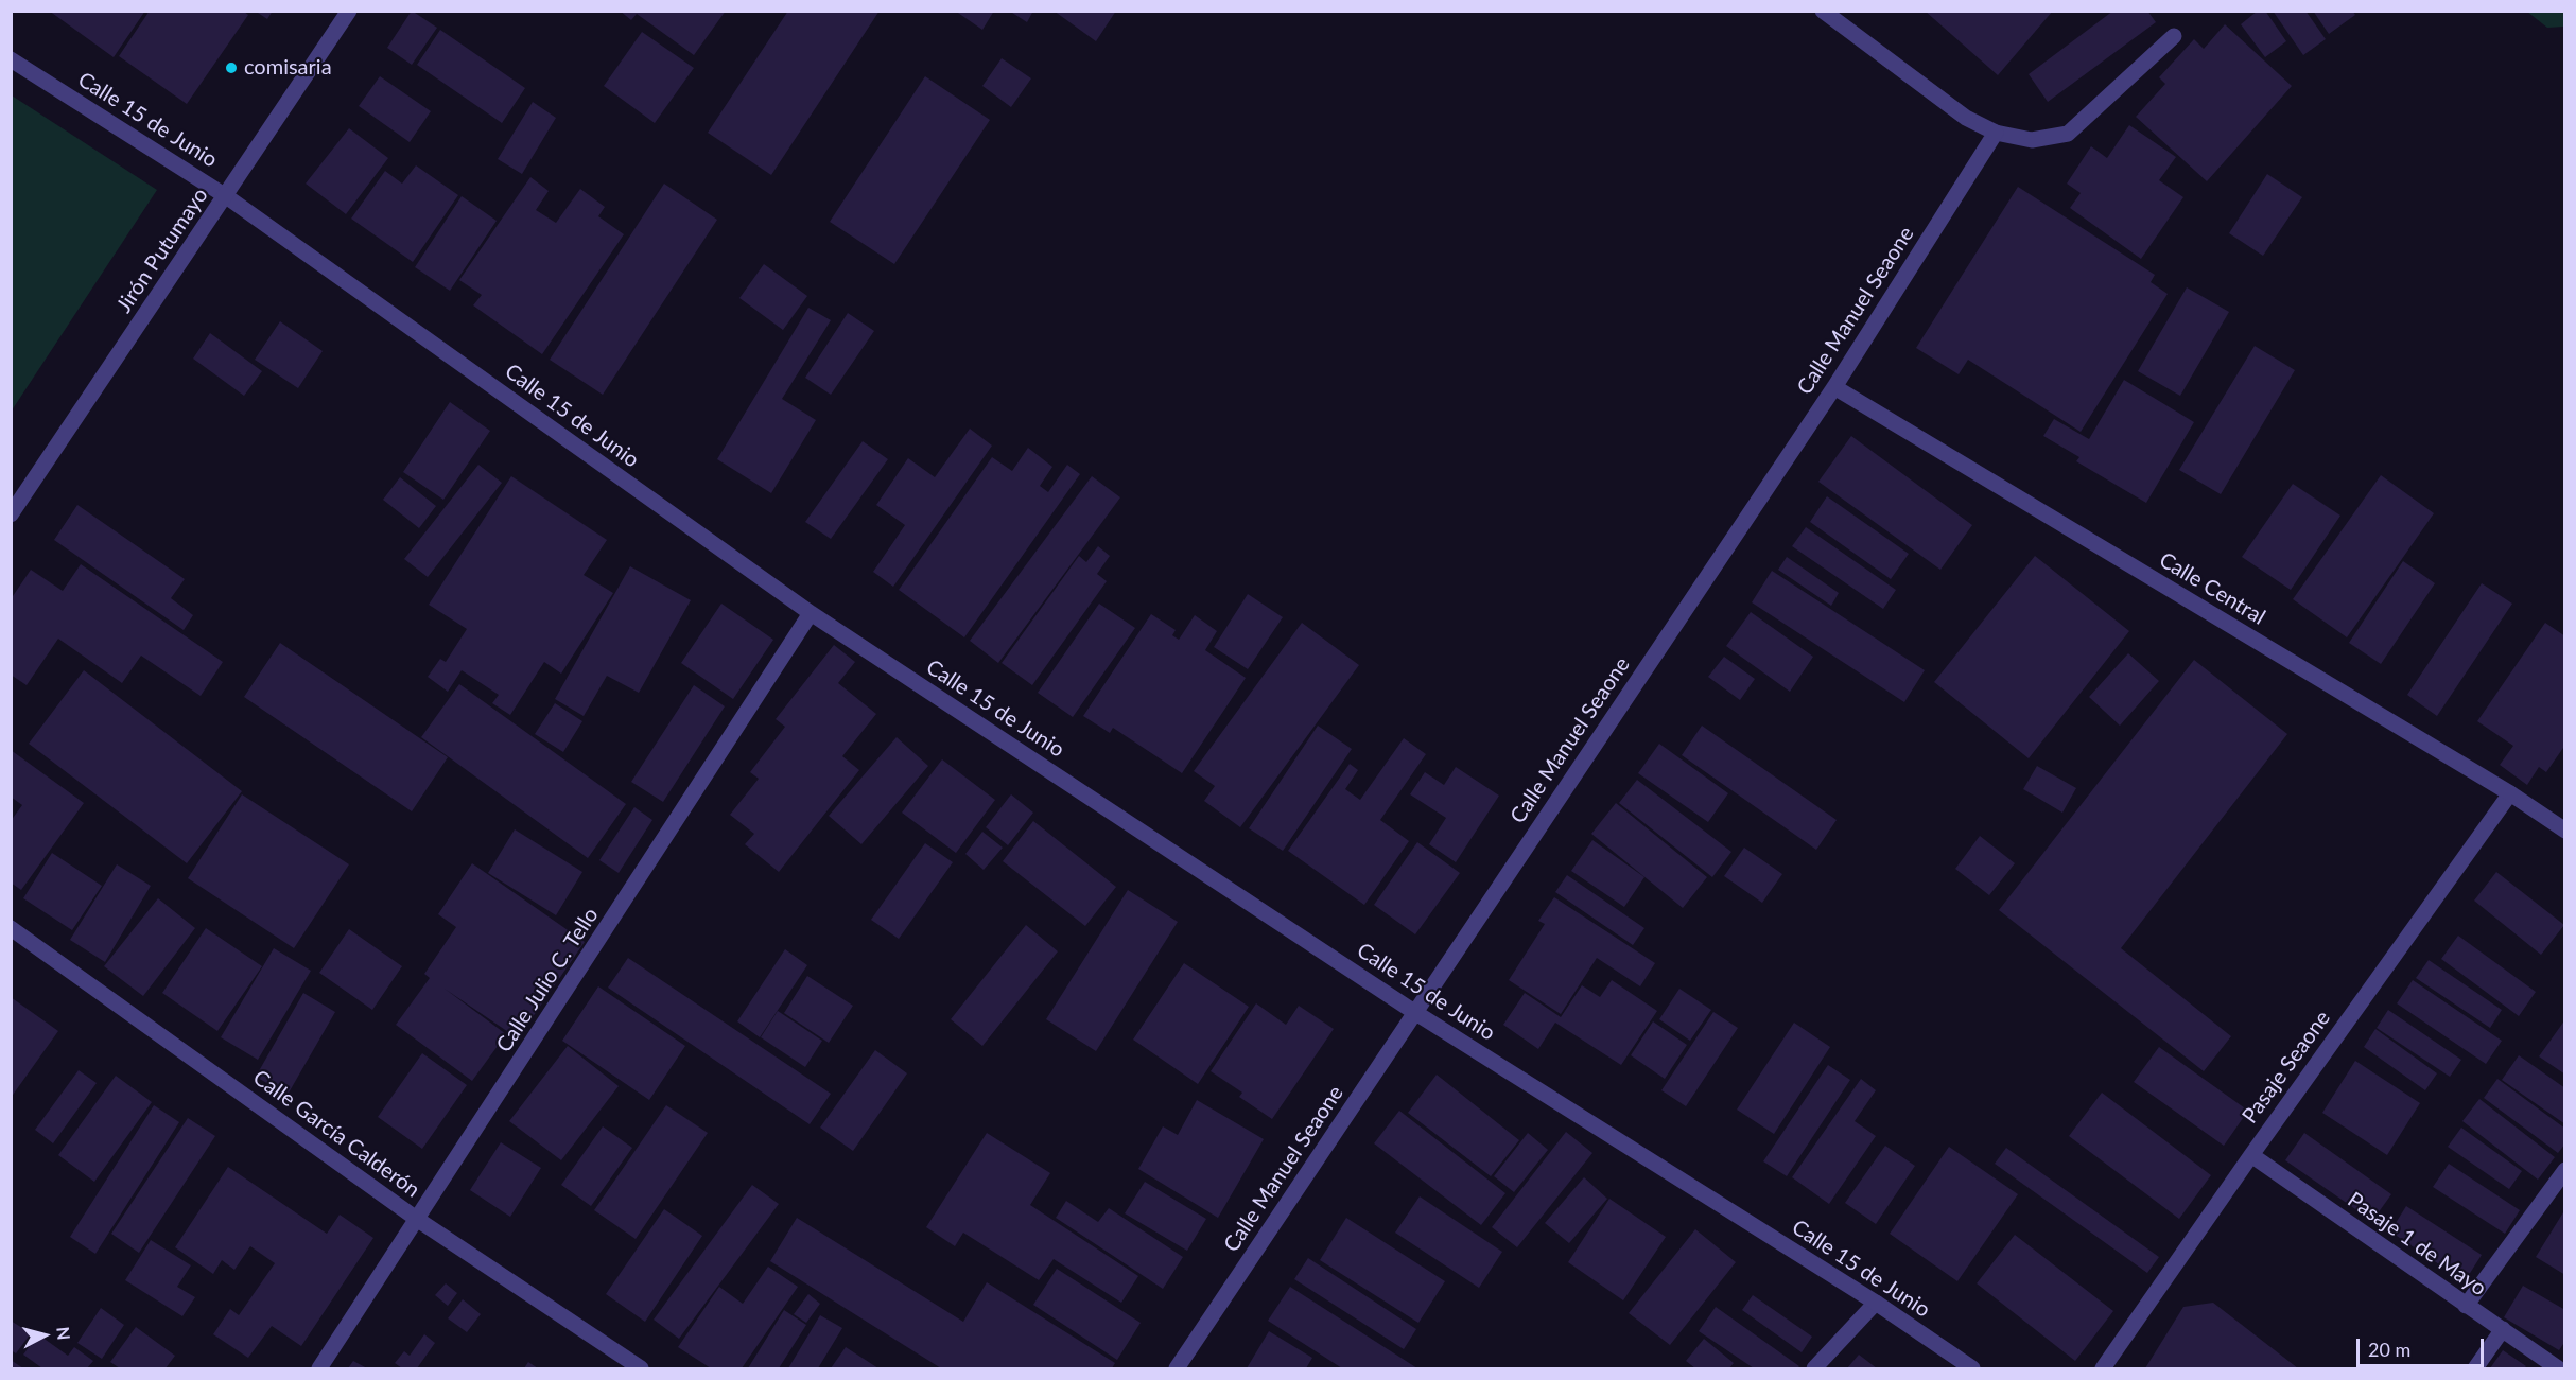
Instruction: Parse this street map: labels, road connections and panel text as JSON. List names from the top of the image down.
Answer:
{
  "streets": {
    "street": [
      "Calle 15 de Junio",
      "Jirón Putumayo",
      "Calle Manuel Seaone",
      "Calle Central",
      "Calle Julio C. Tello",
      "Pasaje Seaone",
      "Calle García Calderón",
      "Pasaje 1 de Mayo"
    ]
  },
  "crossings": [
    ["Calle 15 de Junio", "Jirón Putumayo"],
    ["Calle 15 de Junio", "Calle Manuel Seaone"],
    ["Calle 15 de Junio", "Calle Julio C. Tello"],
    ["Calle Manuel Seaone", "Calle Central"],
    ["Calle Central", "Pasaje Seaone"],
    ["Calle Julio C. Tello", "Calle García Calderón"],
    ["Pasaje Seaone", "Pasaje 1 de Mayo"]
  ],
  "places": ["comisaria"],
  "scale_bar": "20 m",
  "north": "right"
}
